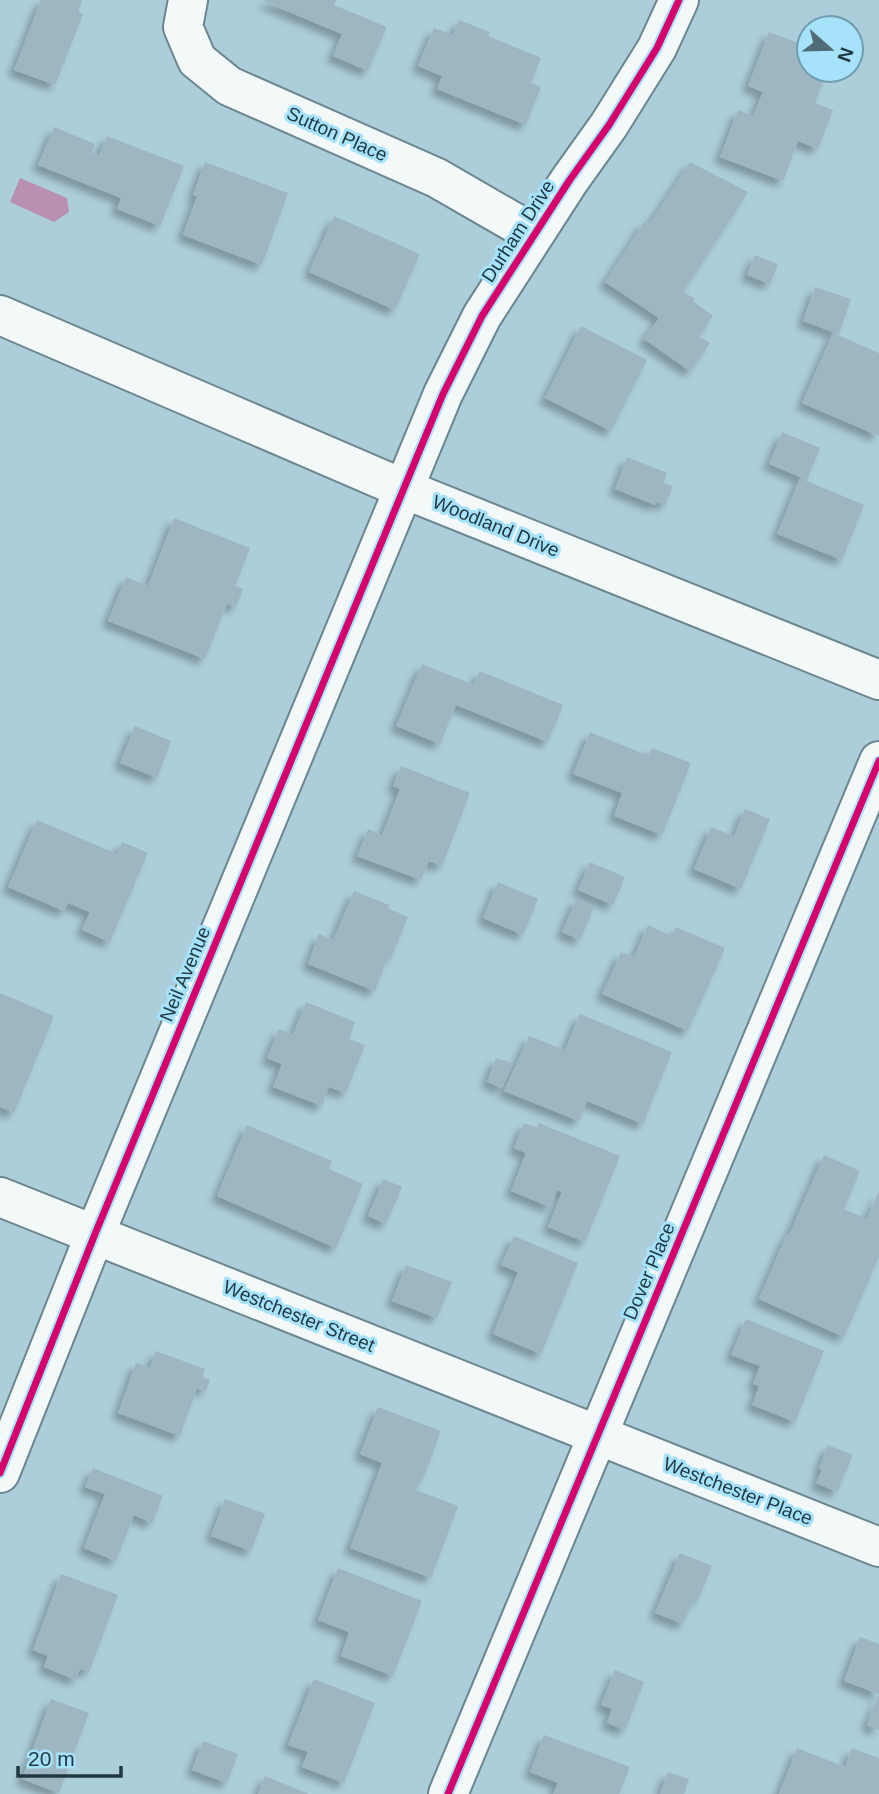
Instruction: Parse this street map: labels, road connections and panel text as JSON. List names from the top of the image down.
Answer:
{
  "streets": {
    "street": [
      "Sutton Place",
      "Durham Drive",
      "Woodland Drive",
      "Neil Avenue",
      "Dover Place",
      "Westchester Street",
      "Westchester Place"
    ]
  },
  "crossings": [
    ["Sutton Place", "Durham Drive"],
    ["Durham Drive", "Woodland Drive"],
    ["Durham Drive", "Neil Avenue"],
    ["Woodland Drive", "Neil Avenue"],
    ["Neil Avenue", "Westchester Street"],
    ["Dover Place", "Westchester Street"],
    ["Dover Place", "Westchester Place"],
    ["Westchester Street", "Westchester Place"]
  ],
  "scale_bar": "20 m",
  "north": "right"
}
